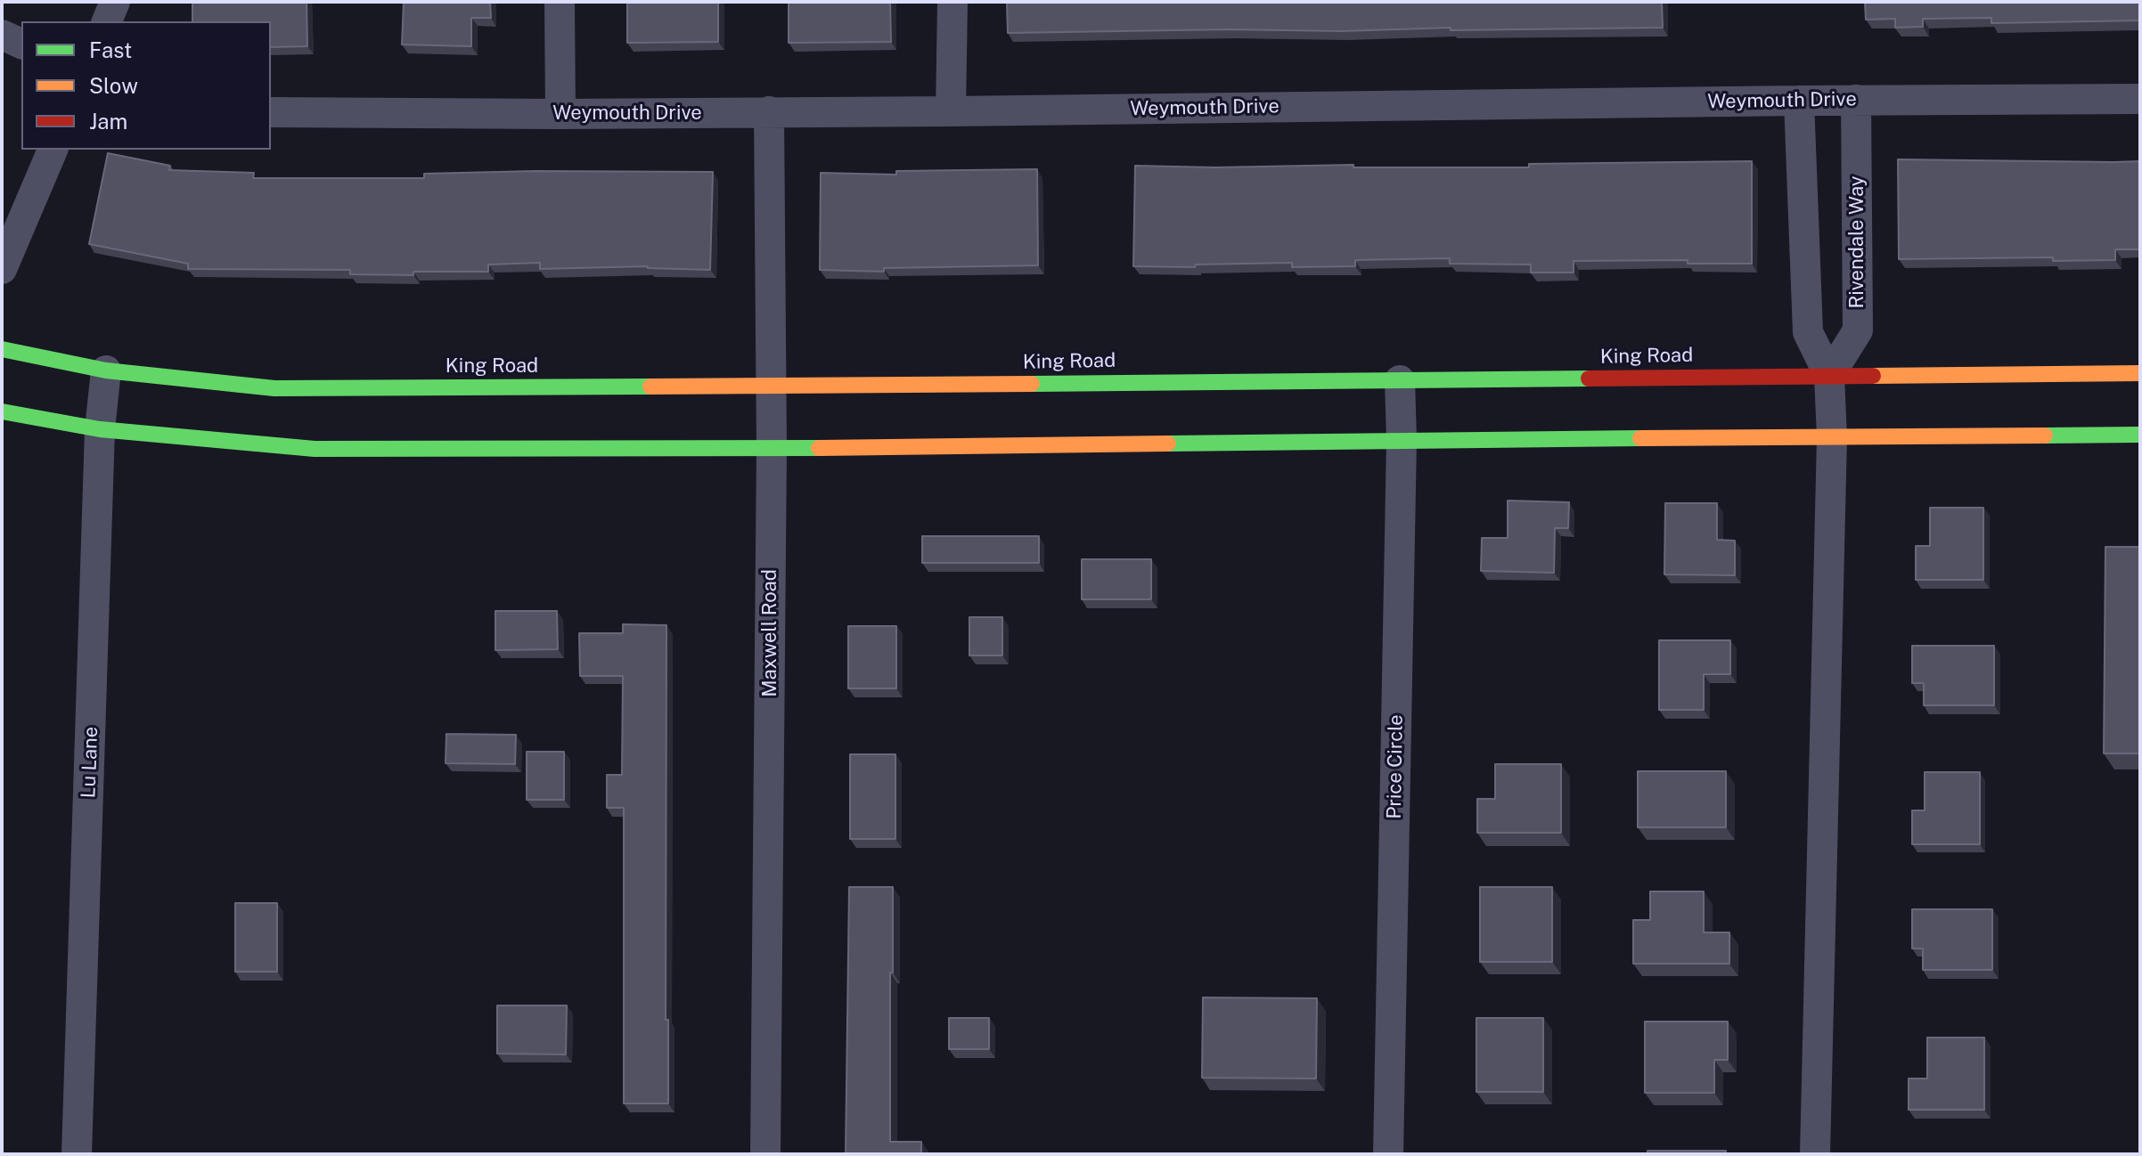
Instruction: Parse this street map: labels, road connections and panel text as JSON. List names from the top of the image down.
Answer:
{
  "streets": {
    "street": [
      "Weymouth Drive",
      "Rivendale Way",
      "King Road",
      "Maxwell Road",
      "Lu Lane",
      "Price Circle"
    ]
  },
  "crossings": [
    ["Weymouth Drive", "Rivendale Way"],
    ["Weymouth Drive", "Maxwell Road"],
    ["Rivendale Way", "King Road"],
    ["King Road", "Maxwell Road"],
    ["King Road", "Lu Lane"],
    ["King Road", "Price Circle"]
  ],
  "legend": ["Fast", "Slow", "Jam"]
}
